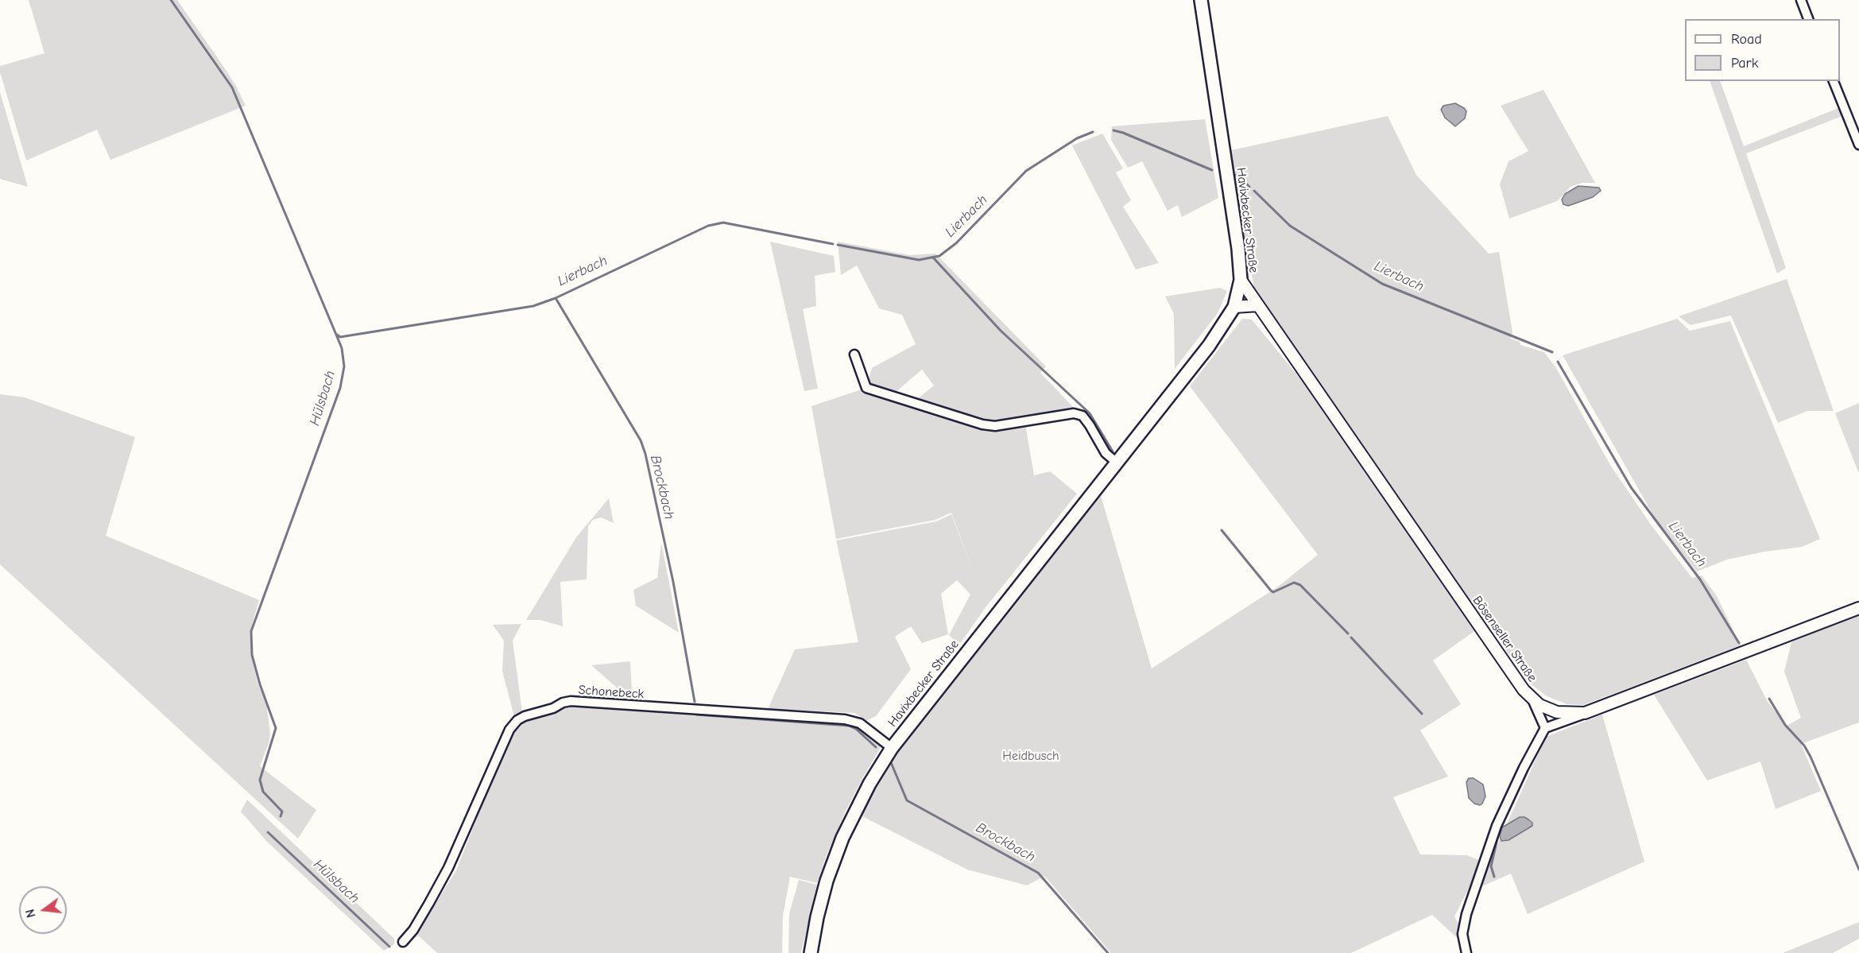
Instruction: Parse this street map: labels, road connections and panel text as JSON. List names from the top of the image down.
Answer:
{
  "streets": {
    "main road": ["Havixbecker Straße"],
    "street": ["Bösenseller Straße", "Schonebeck"]
  },
  "crossings": [
    ["Havixbecker Straße", "Bösenseller Straße"],
    ["Havixbecker Straße", "Schonebeck"]
  ],
  "water": ["Lierbach", "Hülsbach", "Brockbach"],
  "parks": ["Heidbusch"],
  "legend": ["Road", "Park"],
  "north": "left"
}
